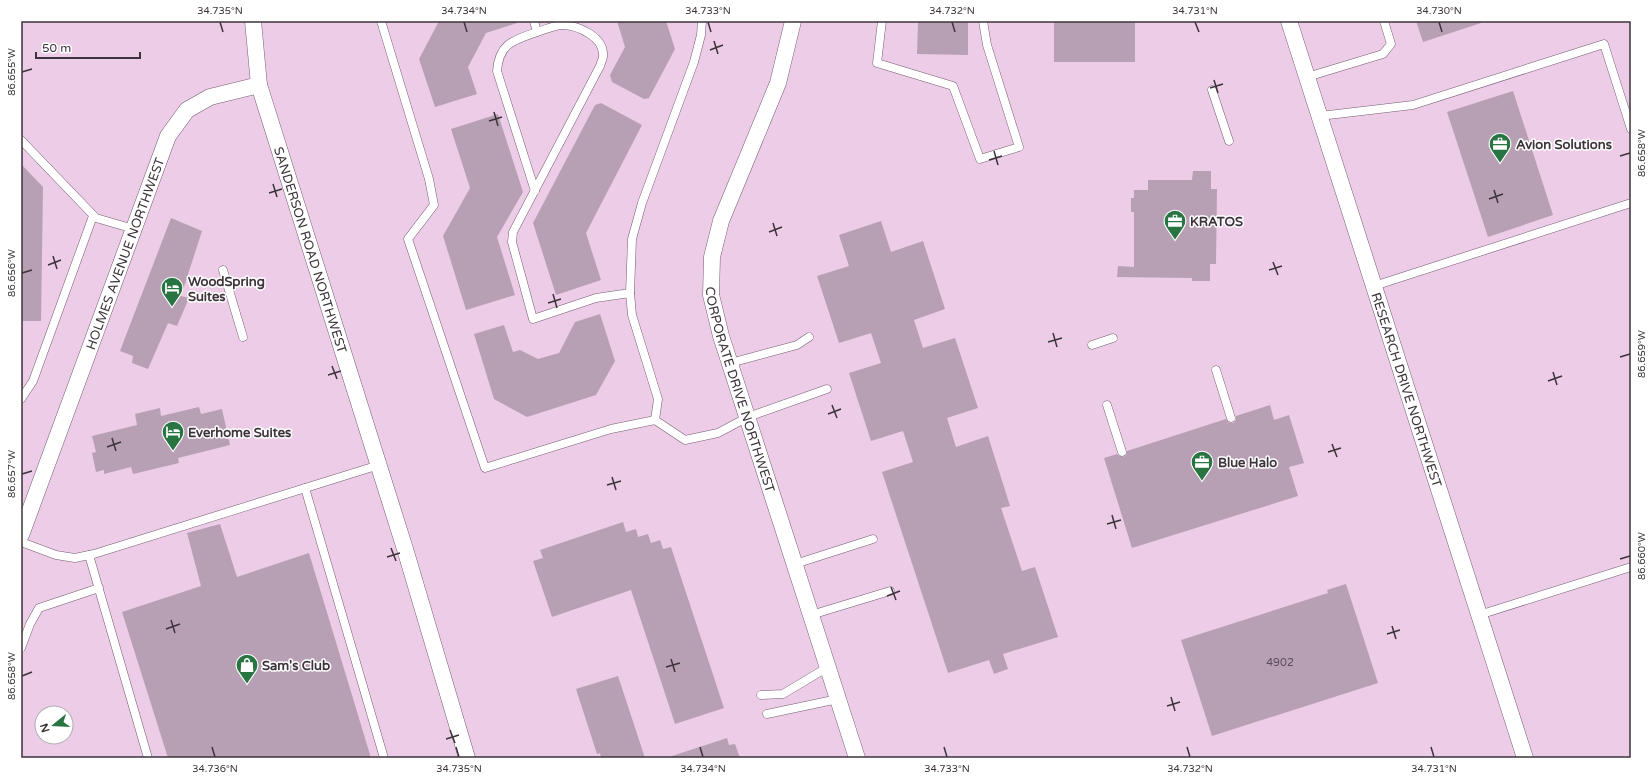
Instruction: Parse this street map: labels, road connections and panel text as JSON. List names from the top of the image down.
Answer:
{
  "streets": {
    "street": [
      "SANDERSON ROAD NORTHWEST",
      "HOLMES AVENUE NORTHWEST",
      "CORPORATE DRIVE NORTHWEST",
      "RESEARCH DRIVE NORTHWEST"
    ]
  },
  "crossings": [
    ["SANDERSON ROAD NORTHWEST", "HOLMES AVENUE NORTHWEST"]
  ],
  "places": {
    "office": ["Avion Solutions", "KRATOS", "Blue Halo"],
    "hotel": ["WoodSpring Suites", "Everhome Suites"],
    "shop": ["Sam's Club"]
  },
  "house_numbers": ["4902"],
  "scale_bar": "50 m",
  "north": "left",
  "coordinates": [
    "34.735°N",
    "34.734°N",
    "34.733°N",
    "34.732°N",
    "34.731°N",
    "34.730°N",
    "86.655°W",
    "86.658°W",
    "86.656°W",
    "86.659°W",
    "86.657°W",
    "86.660°W",
    "34.736°N"
  ]
}
